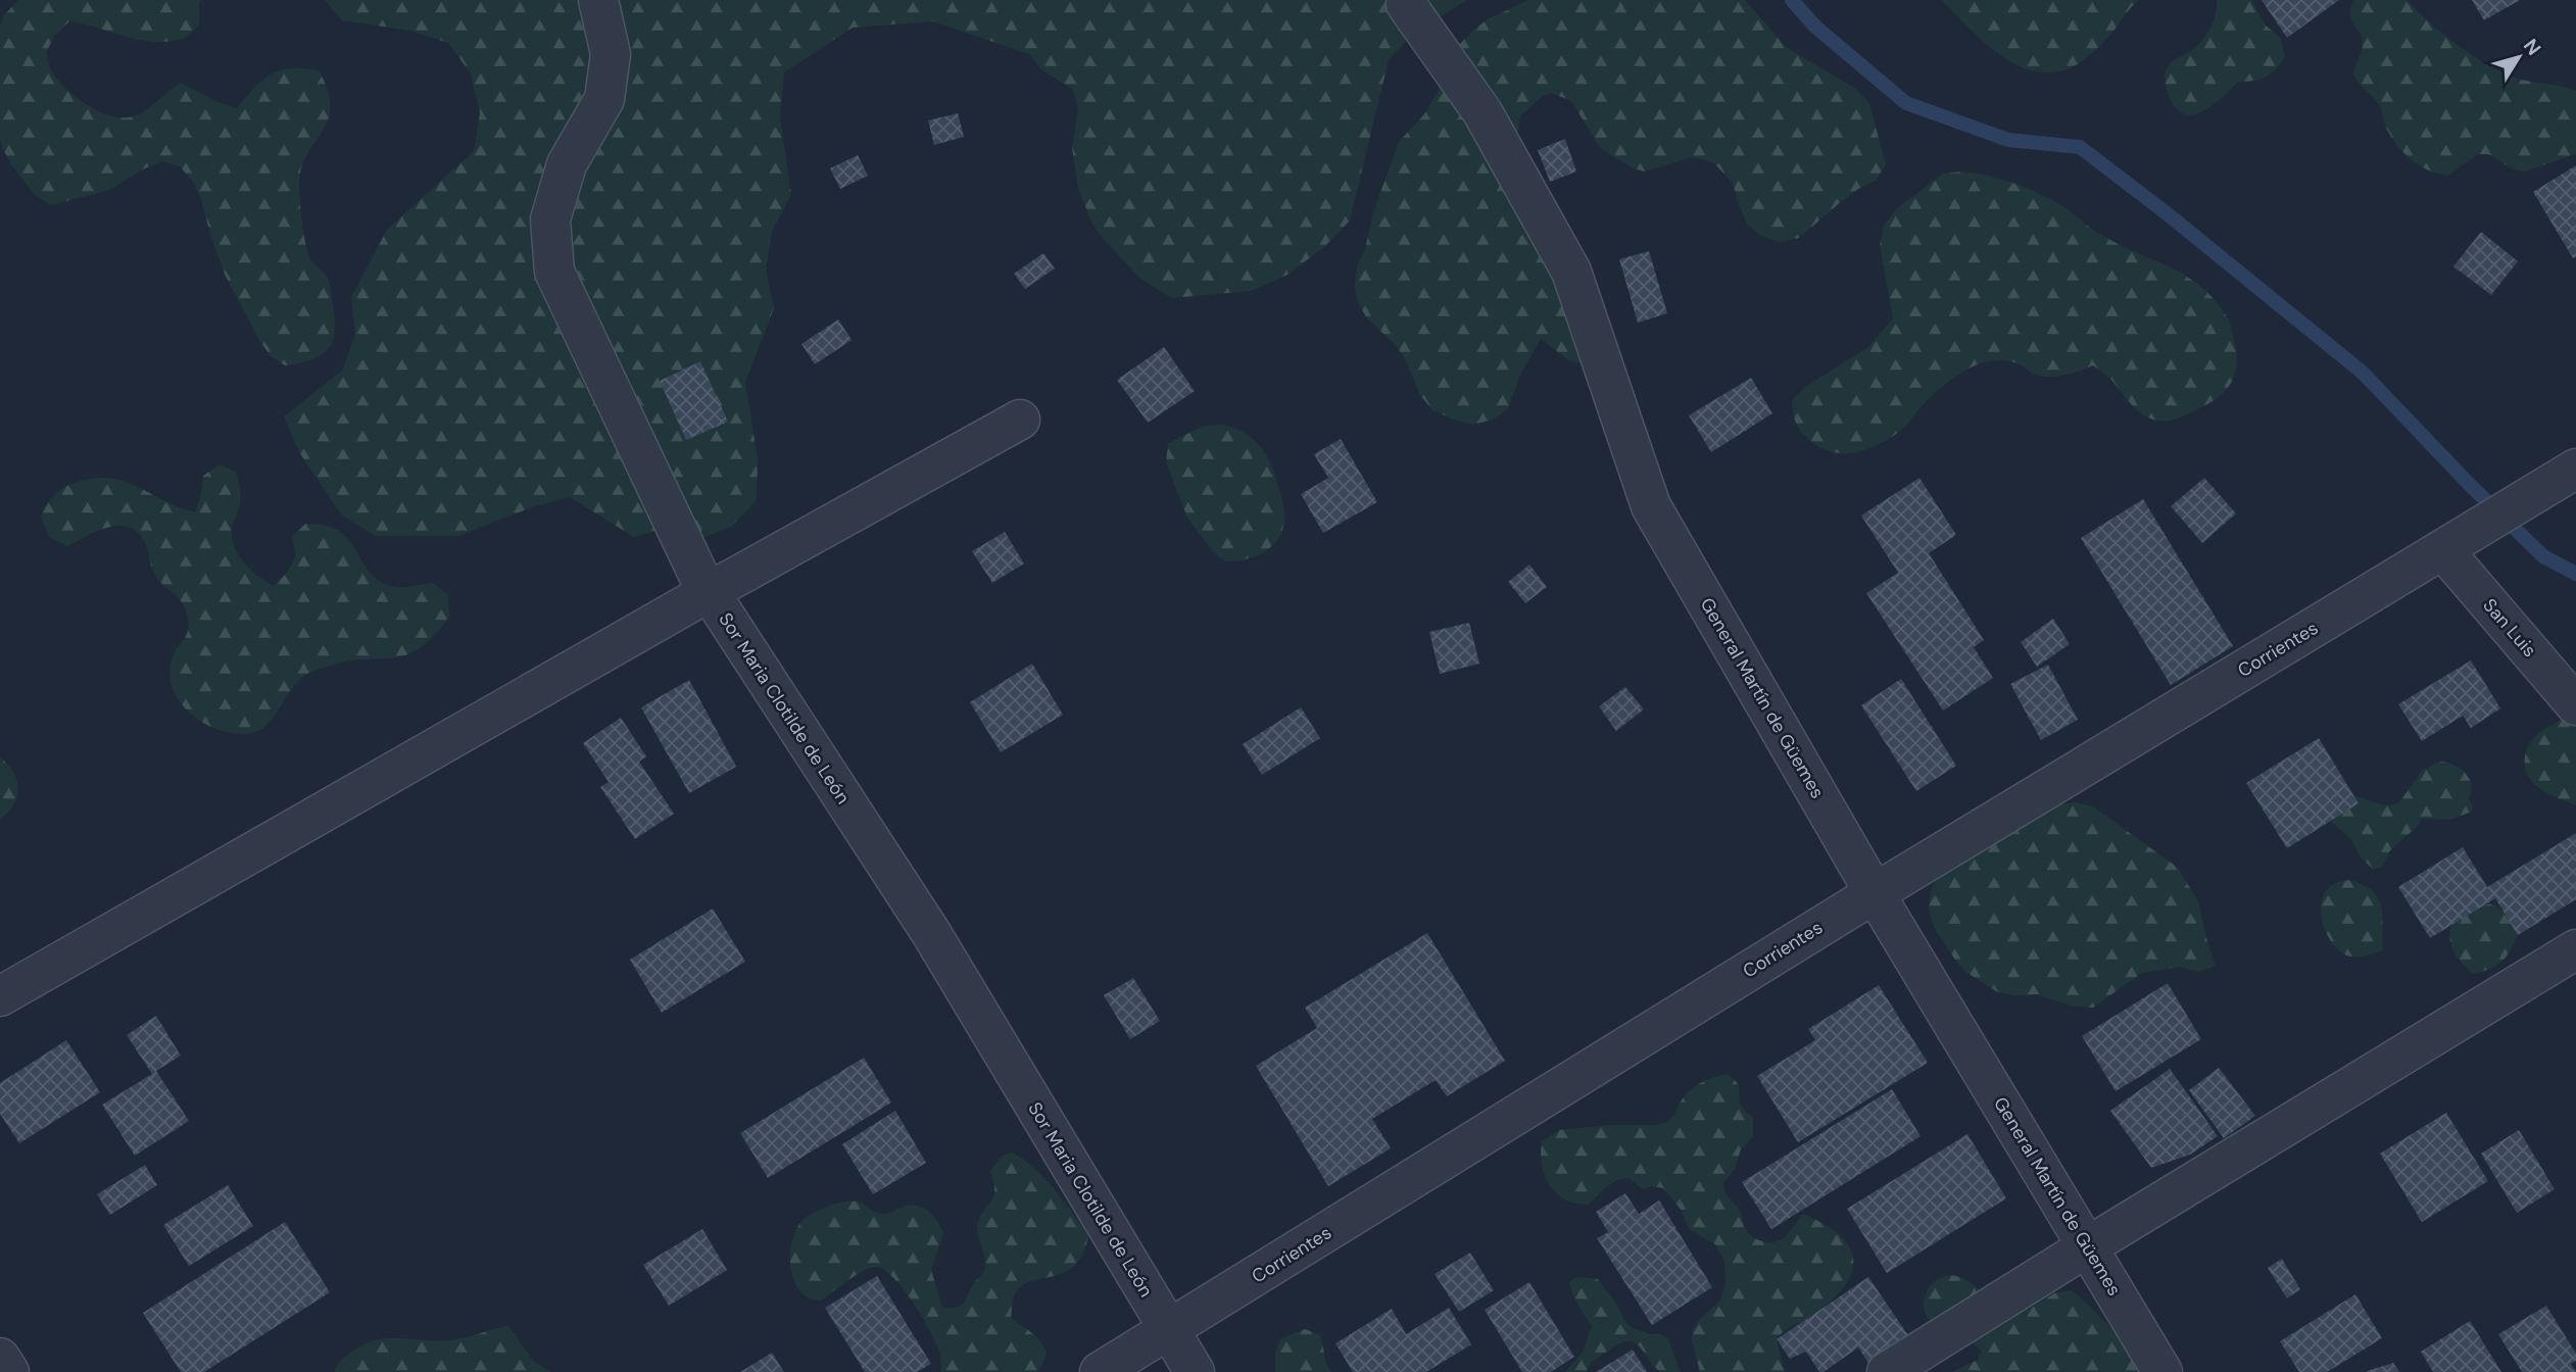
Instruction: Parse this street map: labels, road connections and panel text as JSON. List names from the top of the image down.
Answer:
{
  "streets": {
    "street": [
      "San Luis",
      "Corrientes",
      "General Martín de Güemes",
      "Sor Maria Clotilde de León"
    ]
  },
  "crossings": [
    ["San Luis", "Corrientes"],
    ["Corrientes", "General Martín de Güemes"],
    ["Corrientes", "Sor Maria Clotilde de León"]
  ],
  "north": "top right"
}
